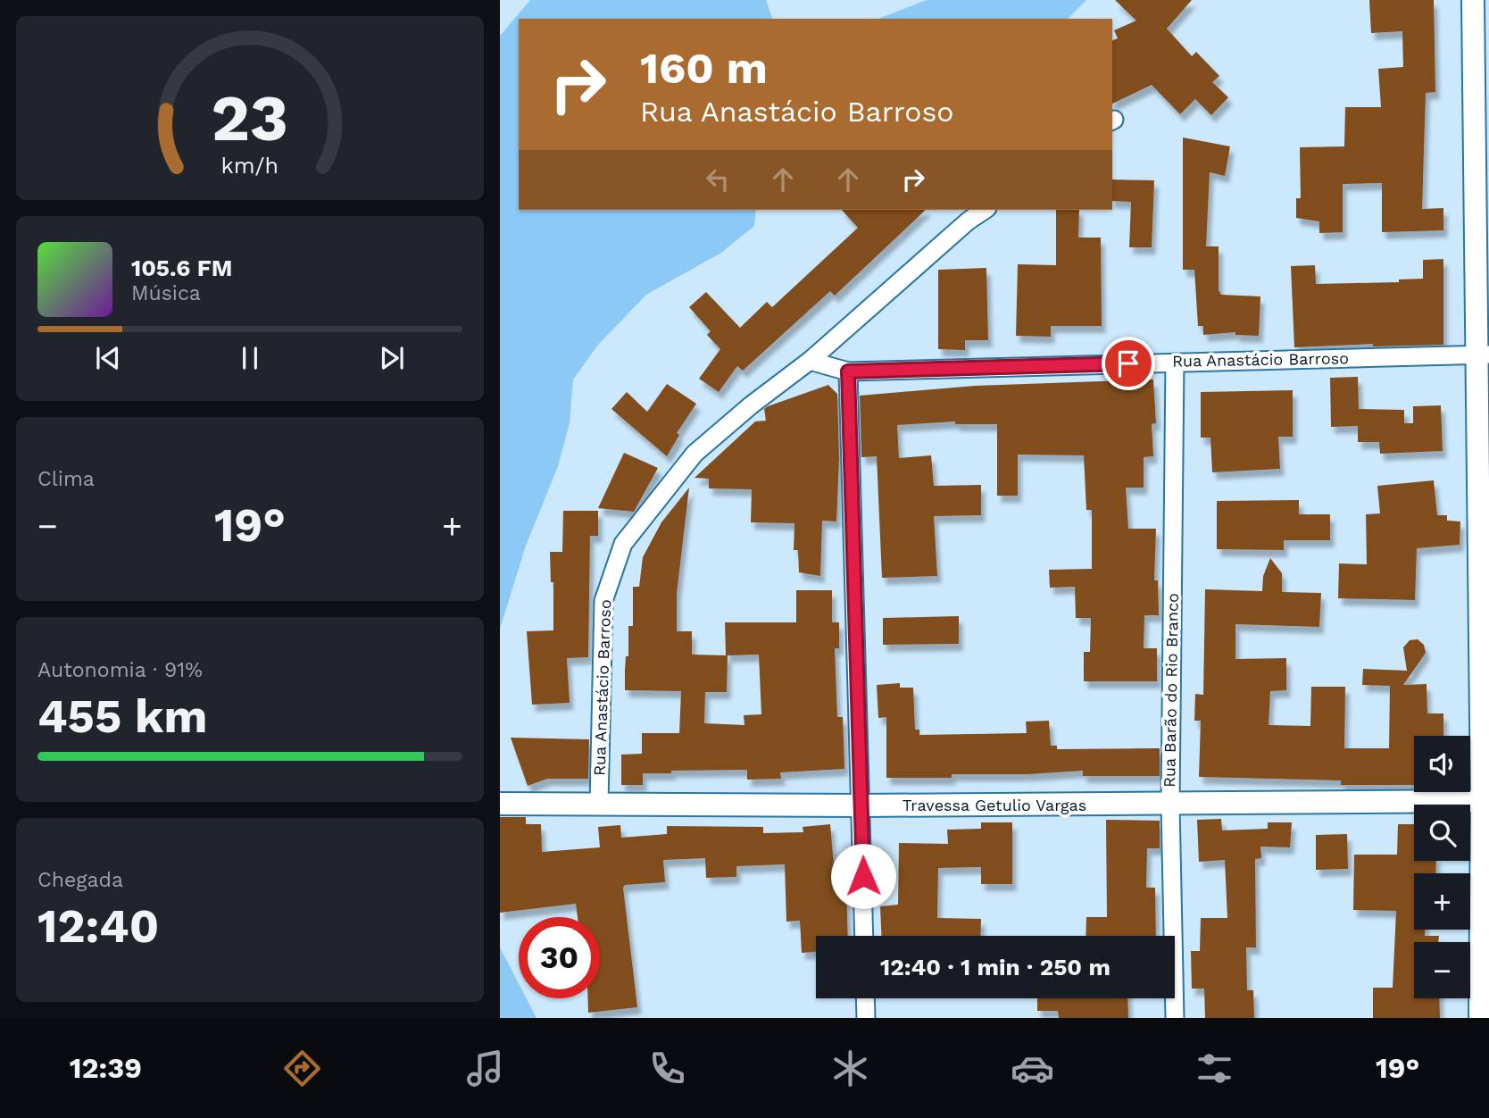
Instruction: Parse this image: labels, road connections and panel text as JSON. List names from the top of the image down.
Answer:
{
  "streets": {
    "street": ["Rua Anastácio Barroso", "Rua Barão do Rio Branco", "Travessa Getulio Vargas"]
  },
  "crossings": [
    ["Rua Anastácio Barroso", "Rua Barão do Rio Branco"],
    ["Rua Anastácio Barroso", "Travessa Getulio Vargas"],
    ["Rua Barão do Rio Branco", "Travessa Getulio Vargas"]
  ],
  "page": {
    "turn": ["160 m", "Rua Anastácio Barroso"],
    "song": ["105.6 FM", "Música"],
    "tile": [
      "Clima",
      ["Autonomia · 91%", "455 km"],
      ["Chegada", "12:40"]
    ],
    "heat": ["−", "19°", "+"],
    "map_buttons": ["+", "−"],
    "limit": "30",
    "trip": "12:40 · 1 min · 250 m",
    "tabs": ["12:39", "19°"],
    "gauge": ["23", "km/h"]
  }
}
